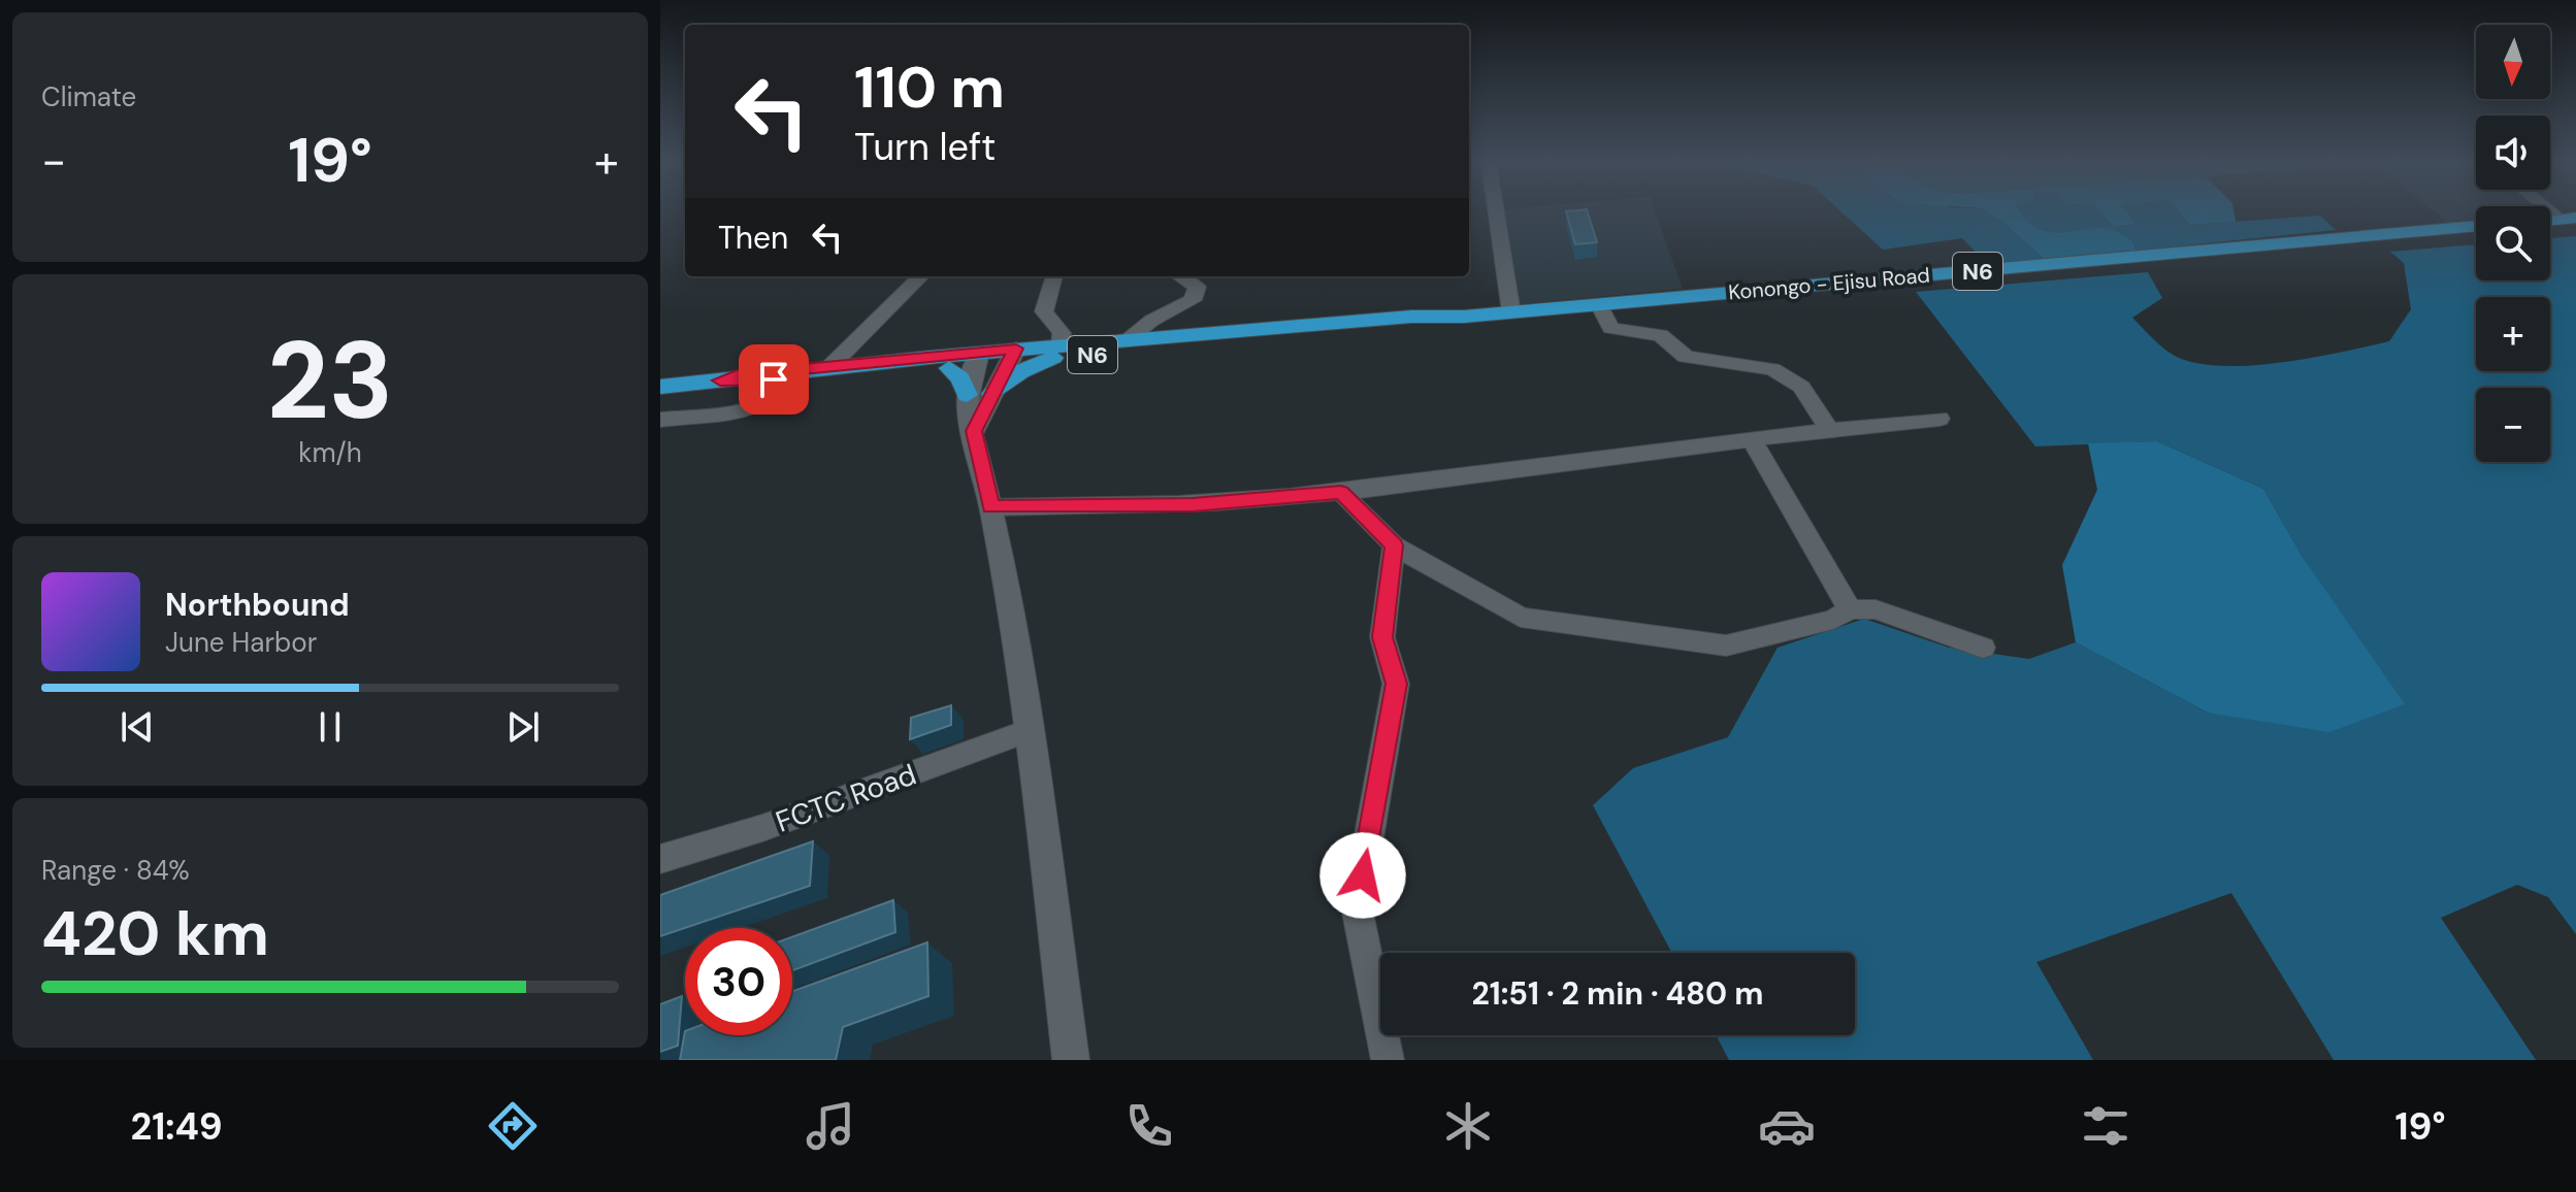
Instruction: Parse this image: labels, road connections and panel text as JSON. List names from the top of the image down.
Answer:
{
  "streets": {
    "highway": ["N6", "Konongo - Ejisu Road"],
    "street": ["FCTC Road"]
  },
  "north": "bottom",
  "page": {
    "tile": [
      "Climate",
      ["23", "km/h"],
      ["Range · 84%", "420 km"]
    ],
    "map_buttons": ["+", "−"],
    "turn": ["110 m", "Turn left"],
    "heat": ["−", "19°", "+"],
    "then": "Then",
    "song": ["Northbound", "June Harbor"],
    "limit": "30",
    "trip": "21:51 · 2 min · 480 m",
    "tabs": ["21:49", "19°"]
  }
}
